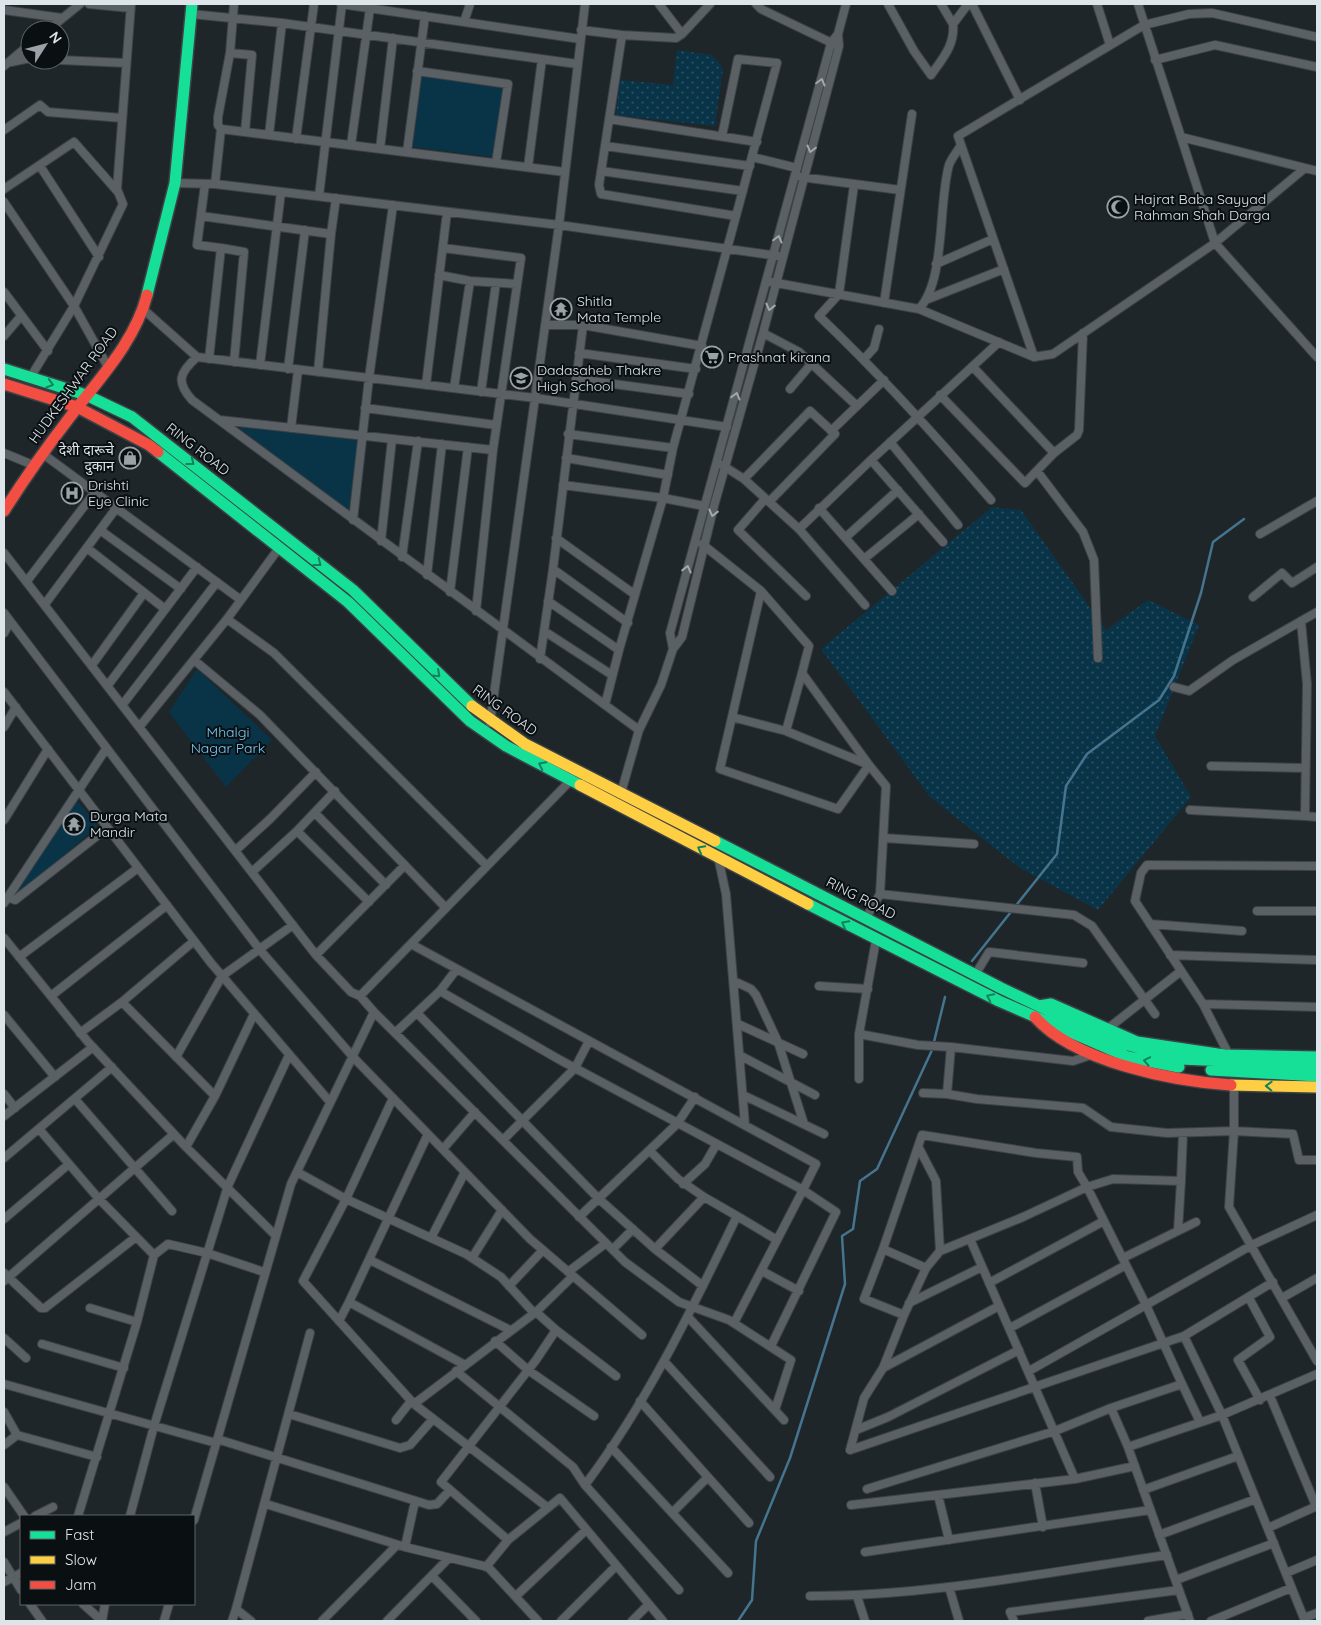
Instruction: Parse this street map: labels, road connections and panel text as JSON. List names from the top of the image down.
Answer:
{
  "streets": {
    "main road": ["HUDKESHWAR ROAD", "RING ROAD"]
  },
  "crossings": [
    ["HUDKESHWAR ROAD", "RING ROAD"]
  ],
  "parks": ["Mhalgi Nagar Park"],
  "places": {
    "mosque": ["Hajrat Baba Sayyad Rahman Shah Darga"],
    "temple": ["Shitla Mata Temple", "Durga Mata Mandir"],
    "supermarket": ["Prashnat kirana"],
    "school or university": ["Dadasaheb Thakre High School"],
    "shop": ["देशी दारूचे दुकान"],
    "hospital": ["Drishti Eye Clinic"]
  },
  "legend": ["Fast", "Slow", "Jam"],
  "north": "top right"
}
